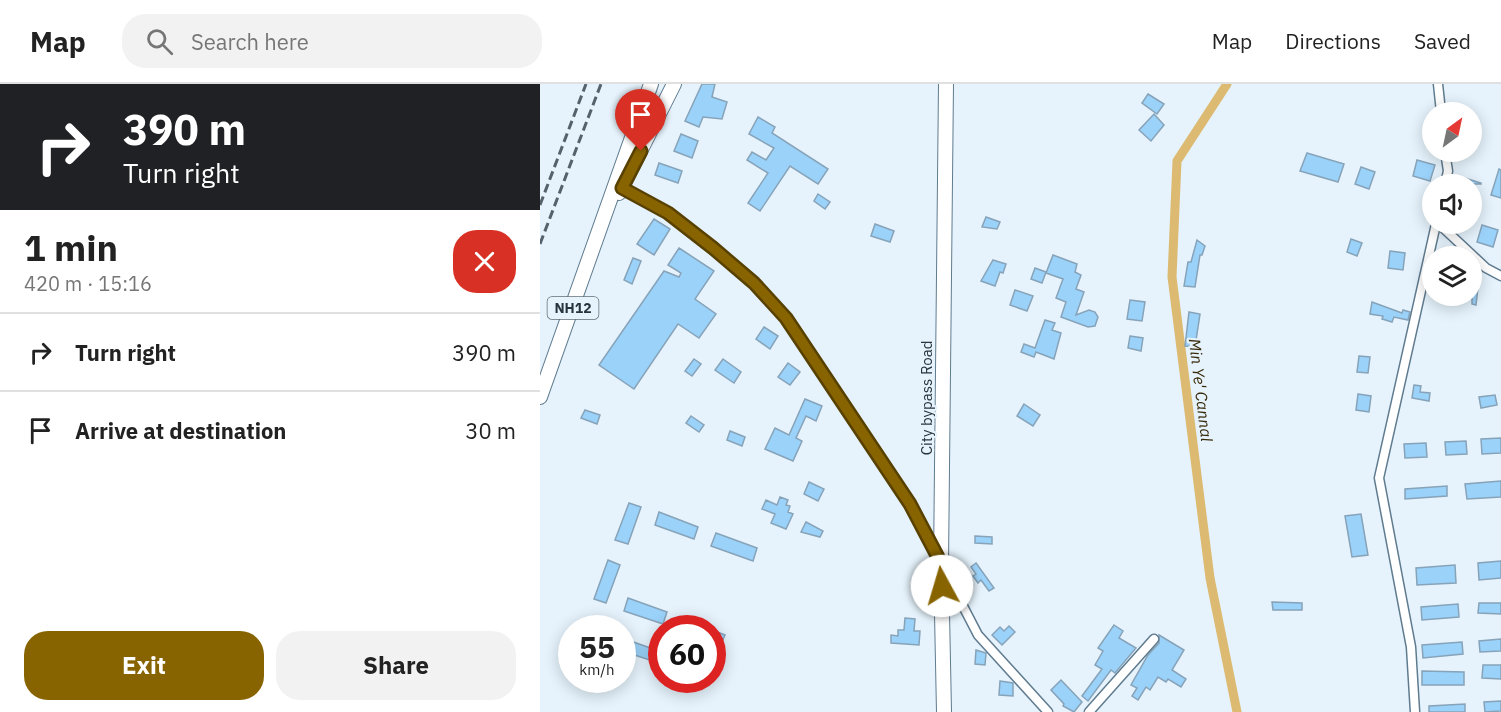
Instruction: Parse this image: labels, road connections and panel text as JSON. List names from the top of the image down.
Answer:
{
  "streets": {
    "main road": ["NH12", "City bypass Road"]
  },
  "water": ["Min Ye' Cannal"],
  "north": "top right",
  "page": {
    "header": "Map",
    "search": "Search here",
    "nav": ["Map", "Directions", "Saved"],
    "turn": ["390 m", "Turn right"],
    "heading": ["1 min", "420 m · 15:16"],
    "list": [
      {
        "name": "Turn right",
        "value": "390 m"
      },
      {
        "name": "Arrive at destination",
        "value": "30 m"
      }
    ],
    "speed": "55 km/h",
    "limit": "60",
    "buttons": ["Exit", "Share"]
  }
}
